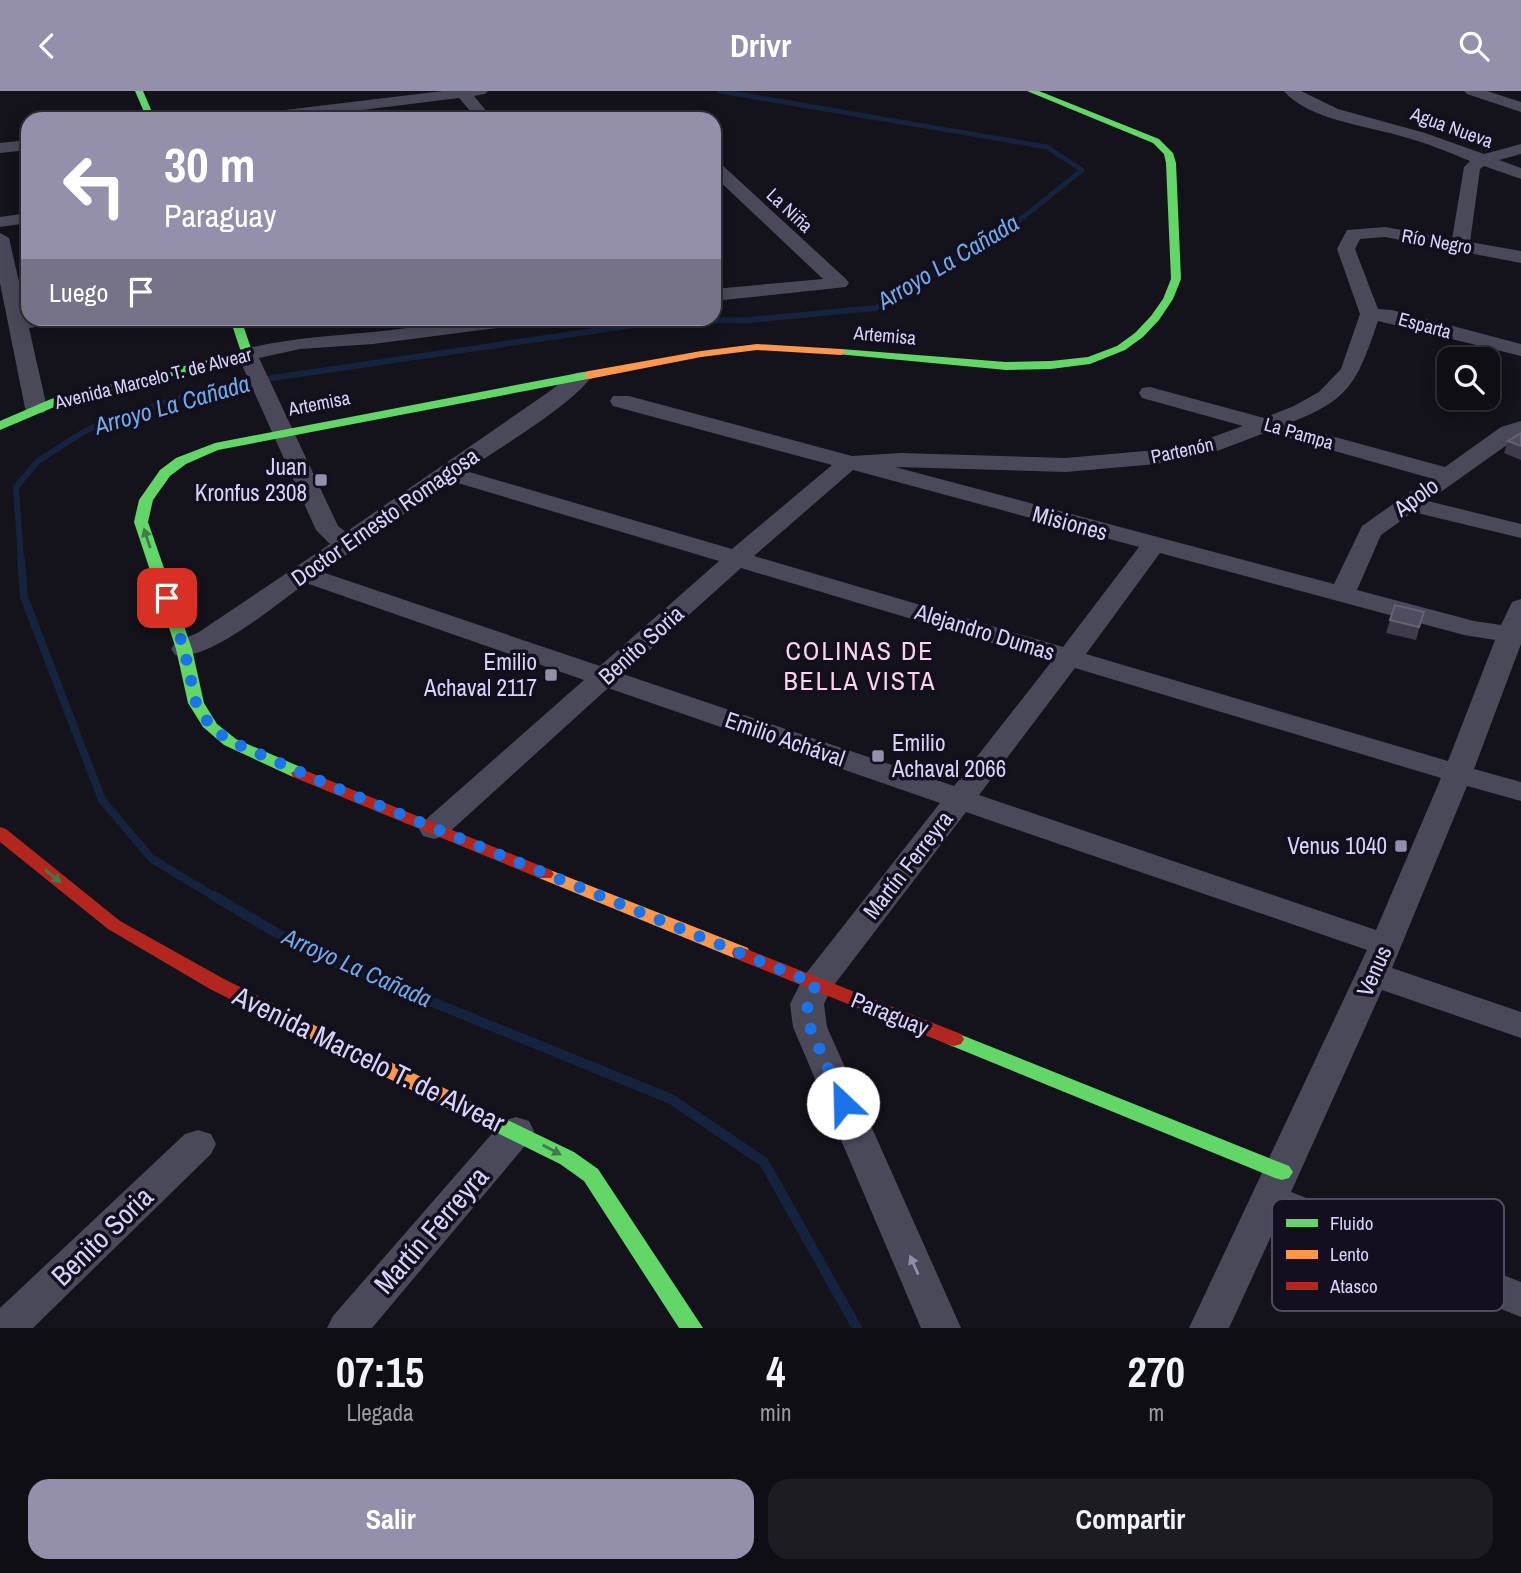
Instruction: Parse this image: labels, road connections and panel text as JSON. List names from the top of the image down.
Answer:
{
  "streets": {
    "street": [
      "Agua Nueva",
      "La Niña",
      "Río Negro",
      "Esparta",
      "Artemisa",
      "Avenida Marcelo T. de Alvear",
      "La Pampa",
      "Partenón",
      "Apolo",
      "Doctor Ernesto Romagosa",
      "Misiones",
      "Alejandro Dumas",
      "Benito Soria",
      "Emilio Achával",
      "Martín Ferreyra",
      "Venus",
      "Paraguay"
    ]
  },
  "crossings": [
    ["Río Negro", "Esparta"],
    ["Río Negro", "Partenón"],
    ["Esparta", "Partenón"],
    ["Artemisa", "Doctor Ernesto Romagosa"],
    ["Artemisa", "Paraguay"],
    ["Avenida Marcelo T. de Alvear", "Martín Ferreyra"],
    ["La Pampa", "Partenón"],
    ["La Pampa", "Apolo"],
    ["Partenón", "Misiones"],
    ["Partenón", "Benito Soria"],
    ["Apolo", "Misiones"],
    ["Doctor Ernesto Romagosa", "Alejandro Dumas"],
    ["Doctor Ernesto Romagosa", "Emilio Achával"],
    ["Doctor Ernesto Romagosa", "Paraguay"],
    ["Misiones", "Benito Soria"],
    ["Misiones", "Martín Ferreyra"],
    ["Misiones", "Venus"],
    ["Alejandro Dumas", "Benito Soria"],
    ["Alejandro Dumas", "Martín Ferreyra"],
    ["Alejandro Dumas", "Venus"],
    ["Benito Soria", "Emilio Achával"],
    ["Benito Soria", "Paraguay"],
    ["Emilio Achával", "Martín Ferreyra"],
    ["Emilio Achával", "Venus"],
    ["Martín Ferreyra", "Paraguay"],
    ["Venus", "Paraguay"]
  ],
  "one_way": ["Avenida Marcelo T. de Alvear"],
  "districts": ["COLINAS DE BELLA VISTA"],
  "water": ["Arroyo La Cañada"],
  "places": {
    "transit": [
      "Juan Kronfus 2308",
      "Emilio Achaval 2117",
      "Emilio Achaval 2066",
      "Venus 1040"
    ]
  },
  "legend": ["Fluido", "Lento", "Atasco"],
  "page": {
    "header": "Drivr",
    "turn": ["30 m", "Paraguay"],
    "then": "Luego",
    "eta": [
      "07:15",
      "Llegada",
      "4",
      "min",
      "270",
      "m"
    ],
    "buttons": ["Salir", "Compartir"]
  }
}
